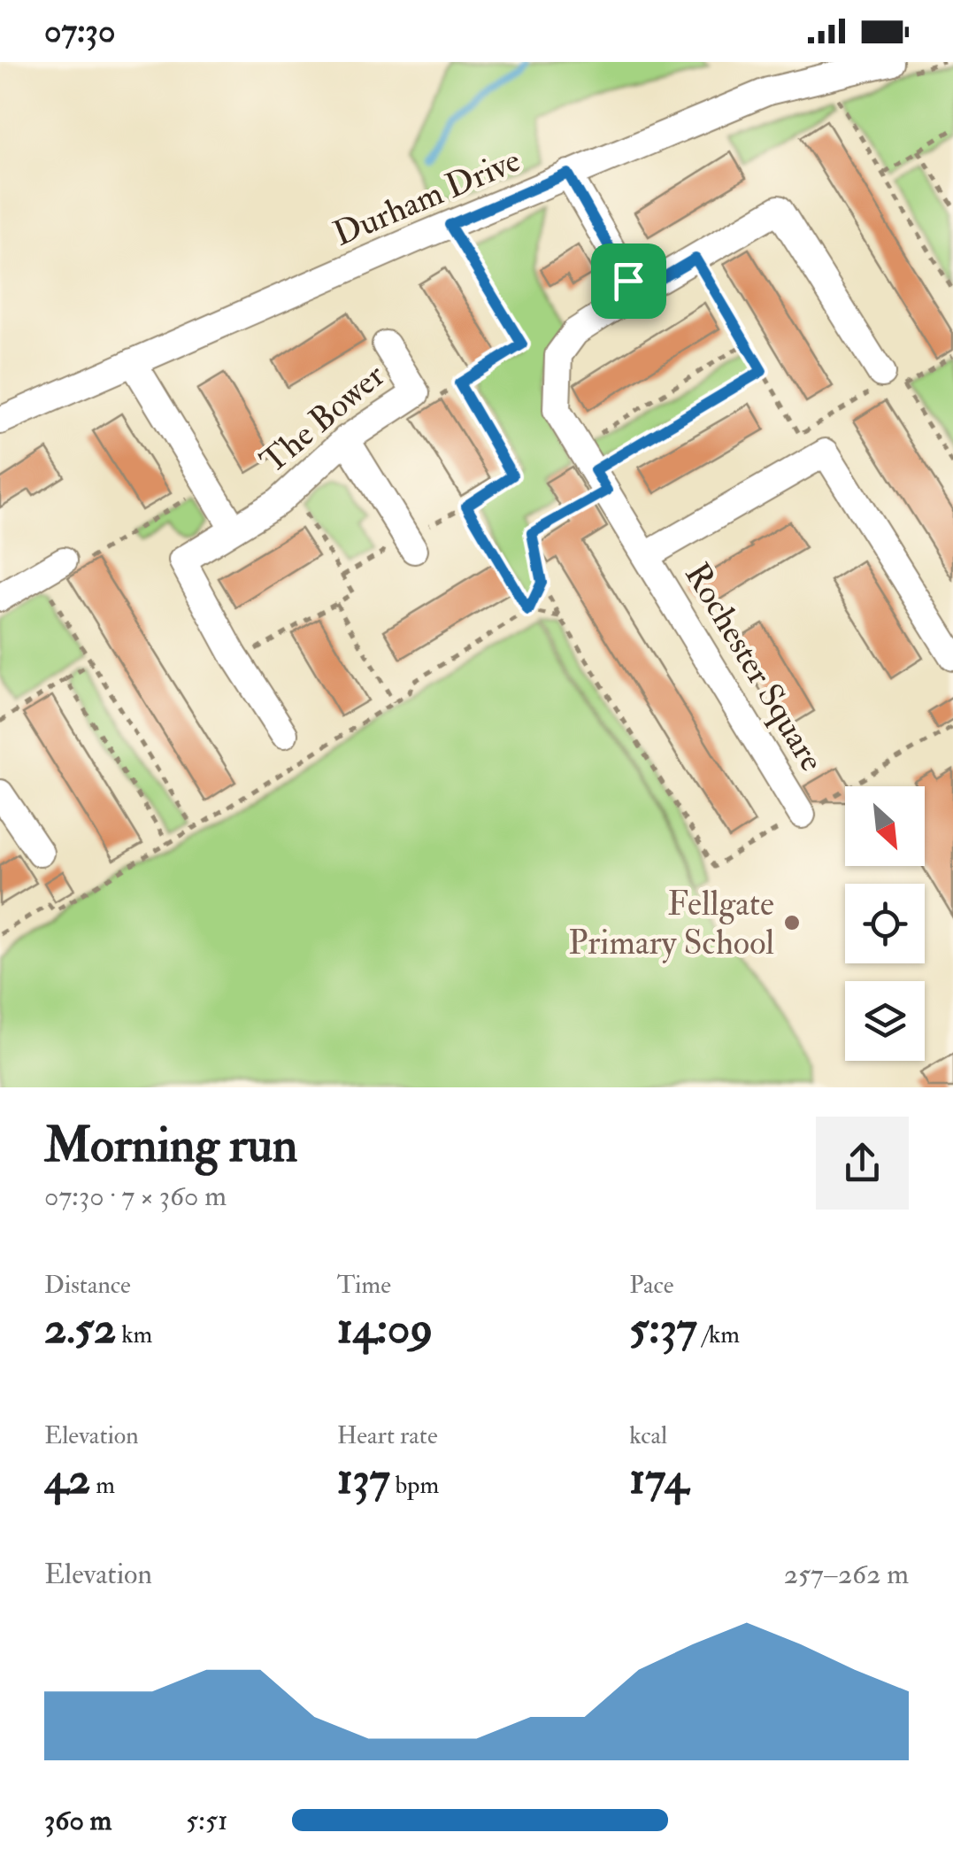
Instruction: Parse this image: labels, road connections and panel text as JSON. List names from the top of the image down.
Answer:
{
  "streets": {
    "street": ["Durham Drive", "The Bower", "Rochester Square"]
  },
  "places": ["Fellgate Primary School"],
  "north": "bottom right",
  "page": {
    "status": "07:30",
    "heading": ["Morning run", "07:30 · 7 × 360 m"],
    "stats": [
      ["Distance", "2.52 km"],
      ["Time", "14:09"],
      ["Pace", "5:37 /km"],
      ["Elevation", "42 m"],
      ["Heart rate", "137 bpm"],
      ["kcal", "174"]
    ],
    "chart": ["Elevation", "257–262 m"],
    "list": [
      {
        "name": "360 m",
        "note": "5:51"
      }
    ]
  }
}
